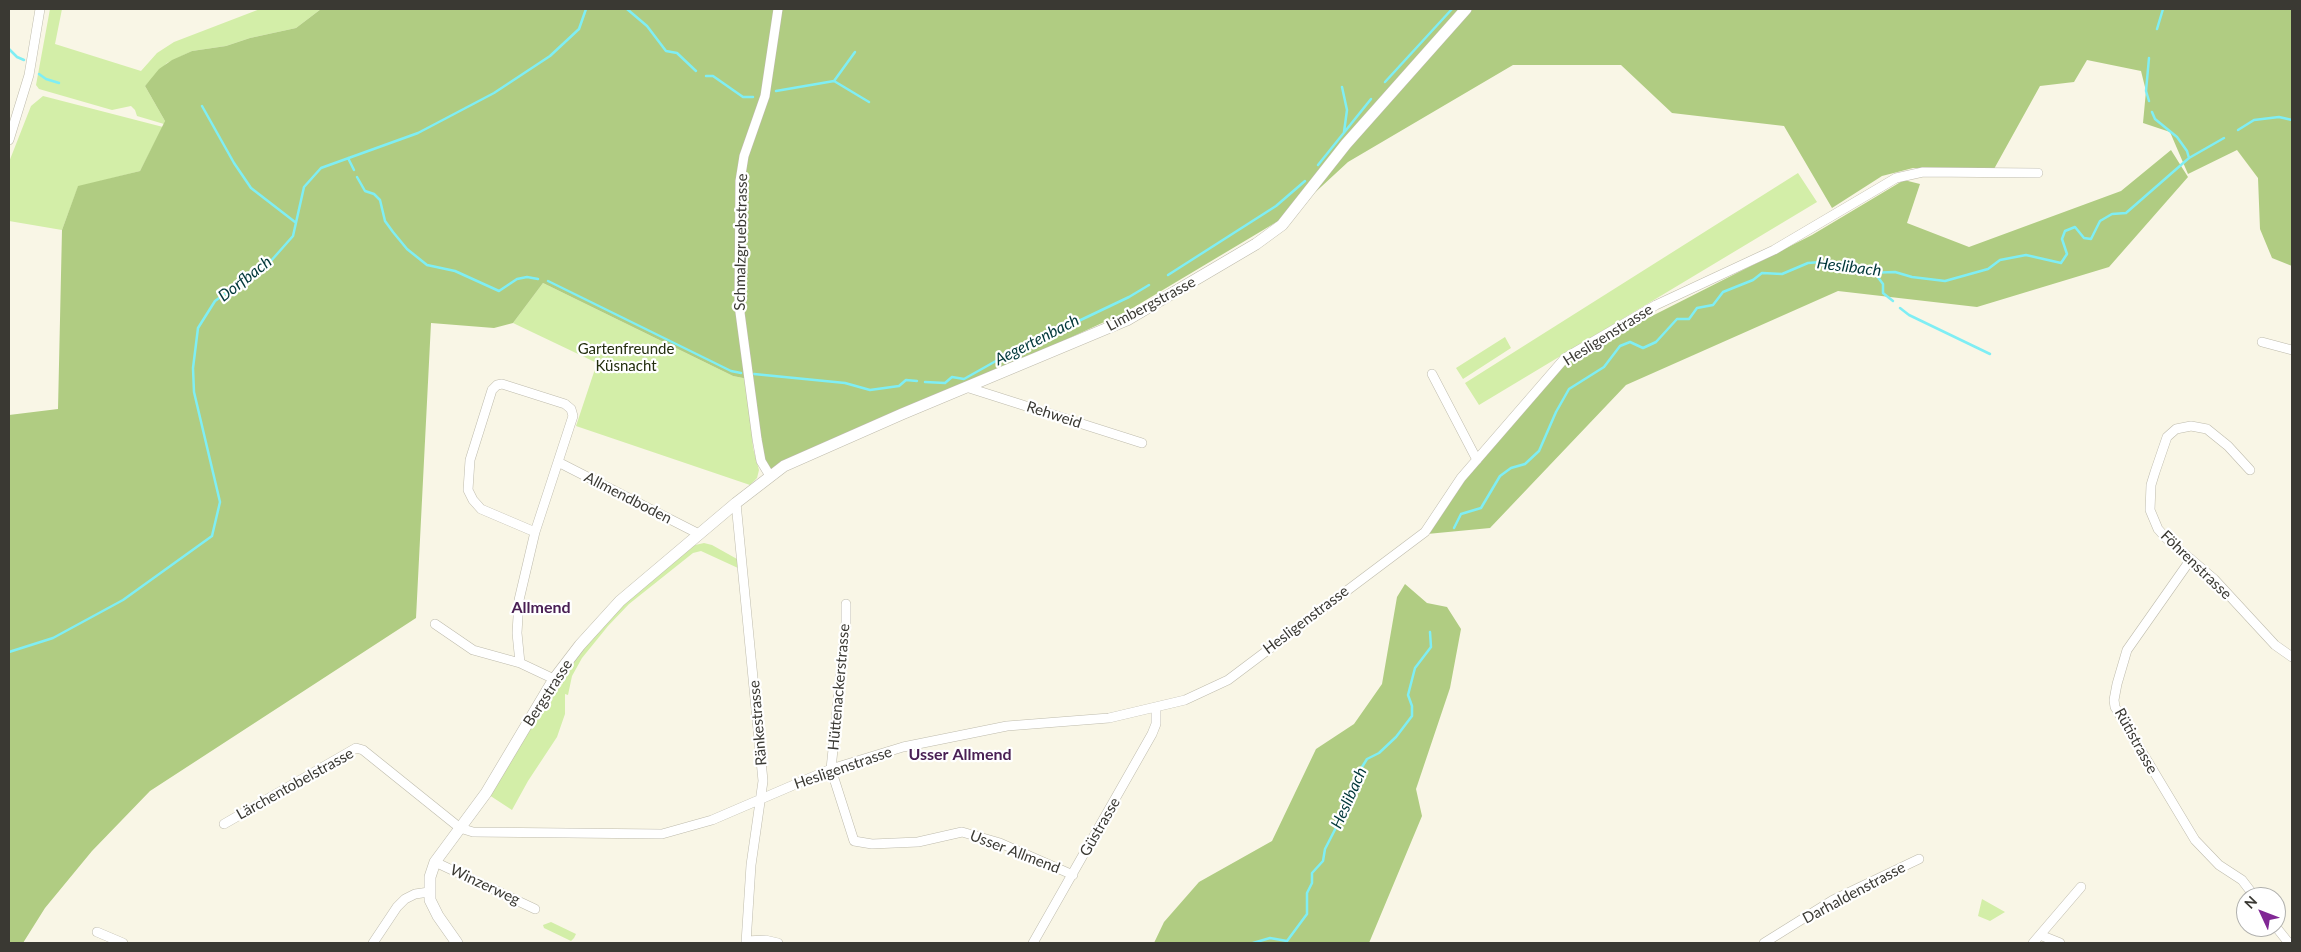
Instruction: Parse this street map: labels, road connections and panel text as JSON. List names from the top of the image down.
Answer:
{
  "streets": {
    "street": [
      "Schmalzgruebstrasse",
      "Limbergstrasse",
      "Hesligenstrasse",
      "Rehweid",
      "Allmendboden",
      "Föhrenstrasse",
      "Hüttenackerstrasse",
      "Bergstrasse",
      "Ränkestrasse",
      "Rütistrasse",
      "Lärchentobelstrasse",
      "Güstrasse",
      "Usser Allmend",
      "Winzerweg",
      "Darhaldenstrasse"
    ]
  },
  "crossings": [
    ["Schmalzgruebstrasse", "Limbergstrasse"],
    ["Limbergstrasse", "Rehweid"],
    ["Limbergstrasse", "Bergstrasse"],
    ["Hesligenstrasse", "Hüttenackerstrasse"],
    ["Hesligenstrasse", "Bergstrasse"],
    ["Hesligenstrasse", "Ränkestrasse"],
    ["Hesligenstrasse", "Lärchentobelstrasse"],
    ["Hesligenstrasse", "Güstrasse"],
    ["Hesligenstrasse", "Usser Allmend"],
    ["Allmendboden", "Bergstrasse"],
    ["Föhrenstrasse", "Rütistrasse"],
    ["Hüttenackerstrasse", "Usser Allmend"],
    ["Bergstrasse", "Ränkestrasse"],
    ["Bergstrasse", "Lärchentobelstrasse"],
    ["Bergstrasse", "Winzerweg"],
    ["Güstrasse", "Usser Allmend"]
  ],
  "districts": ["Allmend", "Usser Allmend"],
  "water": ["Heslibach", "Dorfbach", "Aegertenbach"],
  "parks": ["Gartenfreunde Küsnacht"],
  "north": "top left"
}
